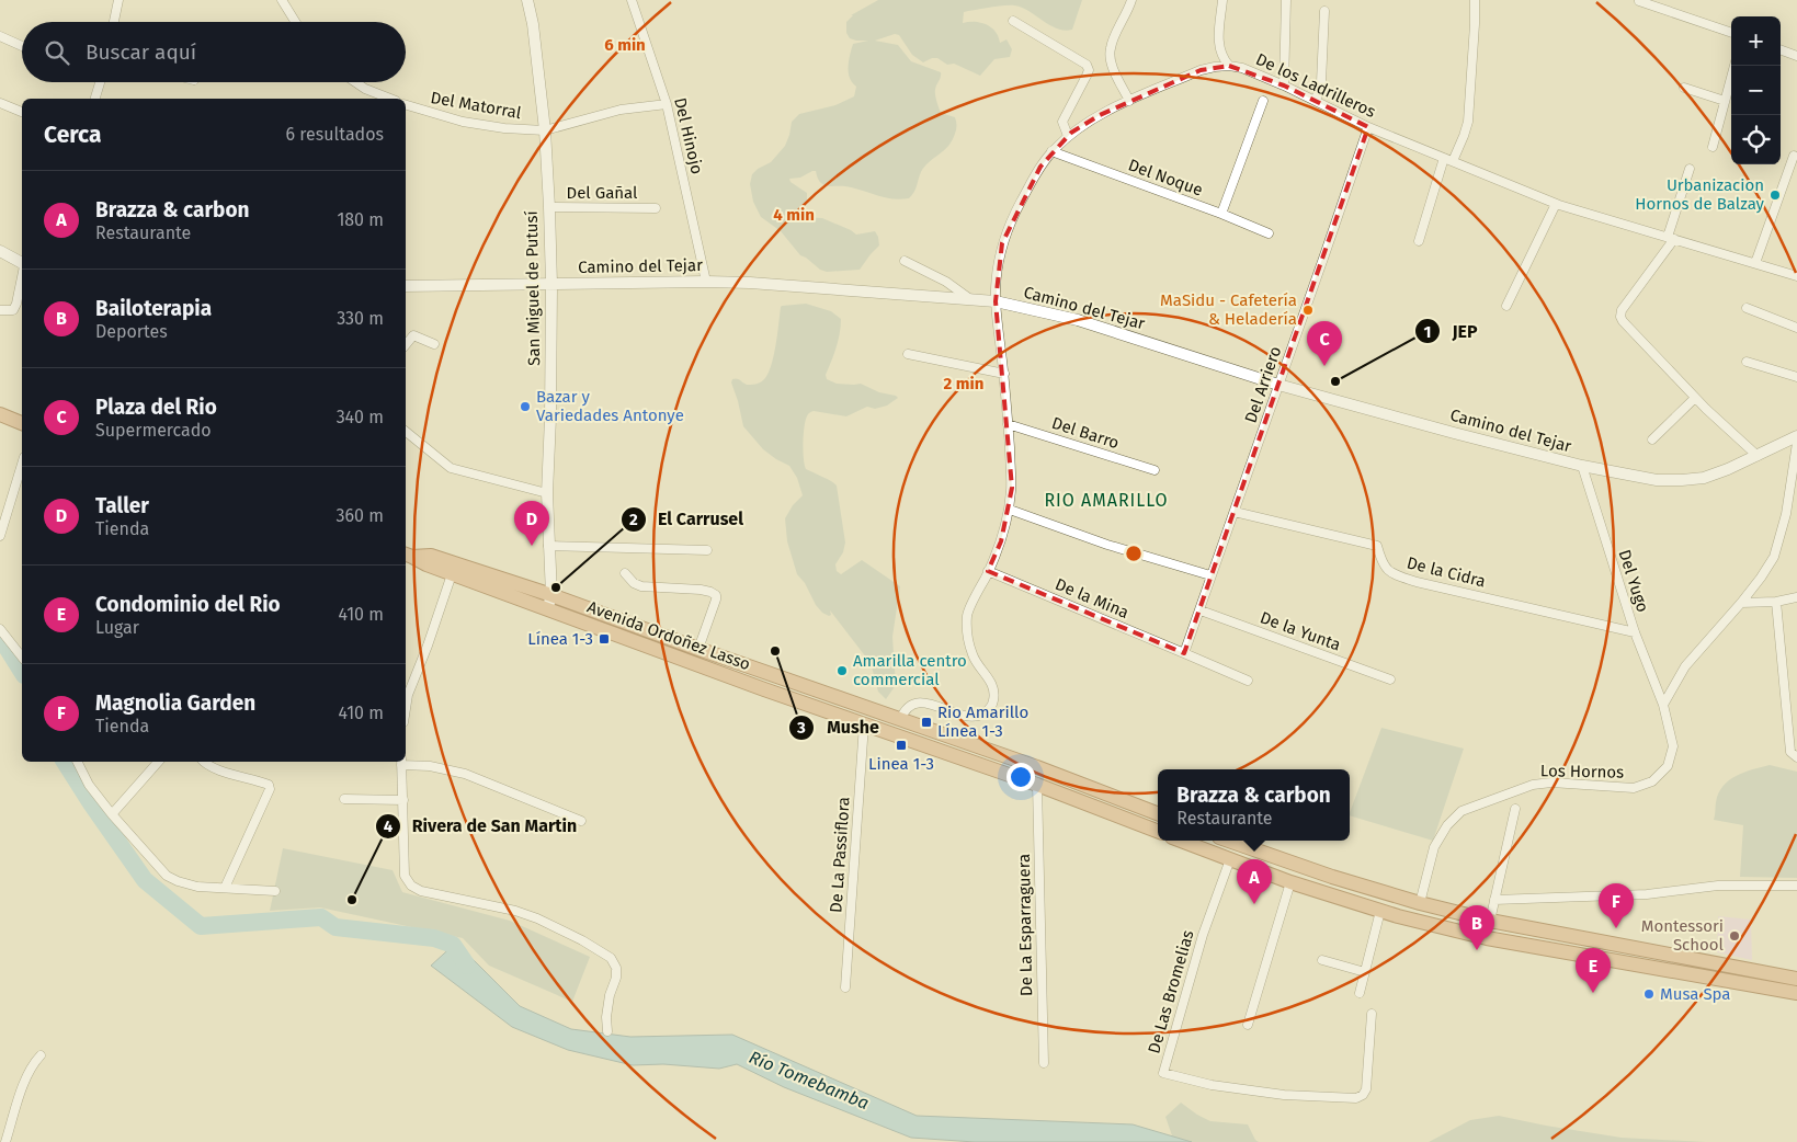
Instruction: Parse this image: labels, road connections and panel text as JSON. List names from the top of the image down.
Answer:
{
  "streets": {
    "main road": ["Avenida Ordoñez Lasso"],
    "street": [
      "De los Ladrilleros",
      "Del Matorral",
      "Del Hinojo",
      "Del Noque",
      "Del Gañal",
      "Camino del Tejar",
      "San Miguel de Putusí",
      "Del Arriero",
      "Del Barro",
      "De la Cidra",
      "Del Yugo",
      "De la Mina",
      "De la Yunta",
      "Los Hornos",
      "De La Passiflora",
      "De La Esparraguera",
      "De Las Bromelias"
    ]
  },
  "crossings": [
    ["De los Ladrilleros", "Del Noque"],
    ["De los Ladrilleros", "Camino del Tejar"],
    ["De los Ladrilleros", "Del Arriero"],
    ["De los Ladrilleros", "Del Barro"],
    ["De los Ladrilleros", "De la Mina"],
    ["De los Ladrilleros", "Avenida Ordoñez Lasso"],
    ["Del Matorral", "Del Hinojo"],
    ["Del Matorral", "San Miguel de Putusí"],
    ["Del Hinojo", "Camino del Tejar"],
    ["Del Gañal", "San Miguel de Putusí"],
    ["Camino del Tejar", "San Miguel de Putusí"],
    ["Camino del Tejar", "Del Arriero"],
    ["Camino del Tejar", "Del Yugo"],
    ["San Miguel de Putusí", "Avenida Ordoñez Lasso"],
    ["Del Arriero", "De la Cidra"],
    ["Del Arriero", "De la Mina"],
    ["Del Arriero", "De la Yunta"],
    ["De la Cidra", "Del Yugo"],
    ["Del Yugo", "Los Hornos"],
    ["Avenida Ordoñez Lasso", "De La Passiflora"],
    ["Avenida Ordoñez Lasso", "De La Esparraguera"]
  ],
  "districts": ["RIO AMARILLO"],
  "water": ["Río Tomebamba"],
  "places": {
    "other": [
      "Urbanizacion Hornos de Balzay",
      "MaSidu - Cafetería & Heladería",
      "JEP",
      "Bazar y Variedades Antonye",
      "El Carrusel",
      "Mushe",
      "Amarilla centro commercial",
      "Rivera de San Martin",
      "Montessori School",
      "Musa Spa"
    ],
    "transit": ["Línea 1-3", "Rio Amarillo Línea 1-3", "Linea 1-3"]
  },
  "page": {
    "map_buttons": ["+", "−"],
    "search": "Buscar aquí",
    "heading": ["Cerca", "6 resultados"],
    "list": [
      {
        "mark": "A",
        "name": "Brazza & carbon",
        "note": "Restaurante",
        "value": "180 m"
      },
      {
        "mark": "B",
        "name": "Bailoterapia",
        "note": "Deportes",
        "value": "330 m"
      },
      {
        "mark": "C",
        "name": "Plaza del Rio",
        "note": "Supermercado",
        "value": "340 m"
      },
      {
        "mark": "D",
        "name": "Taller",
        "note": "Tienda",
        "value": "360 m"
      },
      {
        "mark": "E",
        "name": "Condominio del Rio",
        "note": "Lugar",
        "value": "410 m"
      },
      {
        "mark": "F",
        "name": "Magnolia Garden",
        "note": "Tienda",
        "value": "410 m"
      }
    ],
    "pins": [
      "C",
      "D",
      "A",
      "F",
      "B",
      "E"
    ],
    "popup": ["Brazza & carbon", "Restaurante"]
  },
  "rings": ["6 min", "4 min", "2 min"]
}
